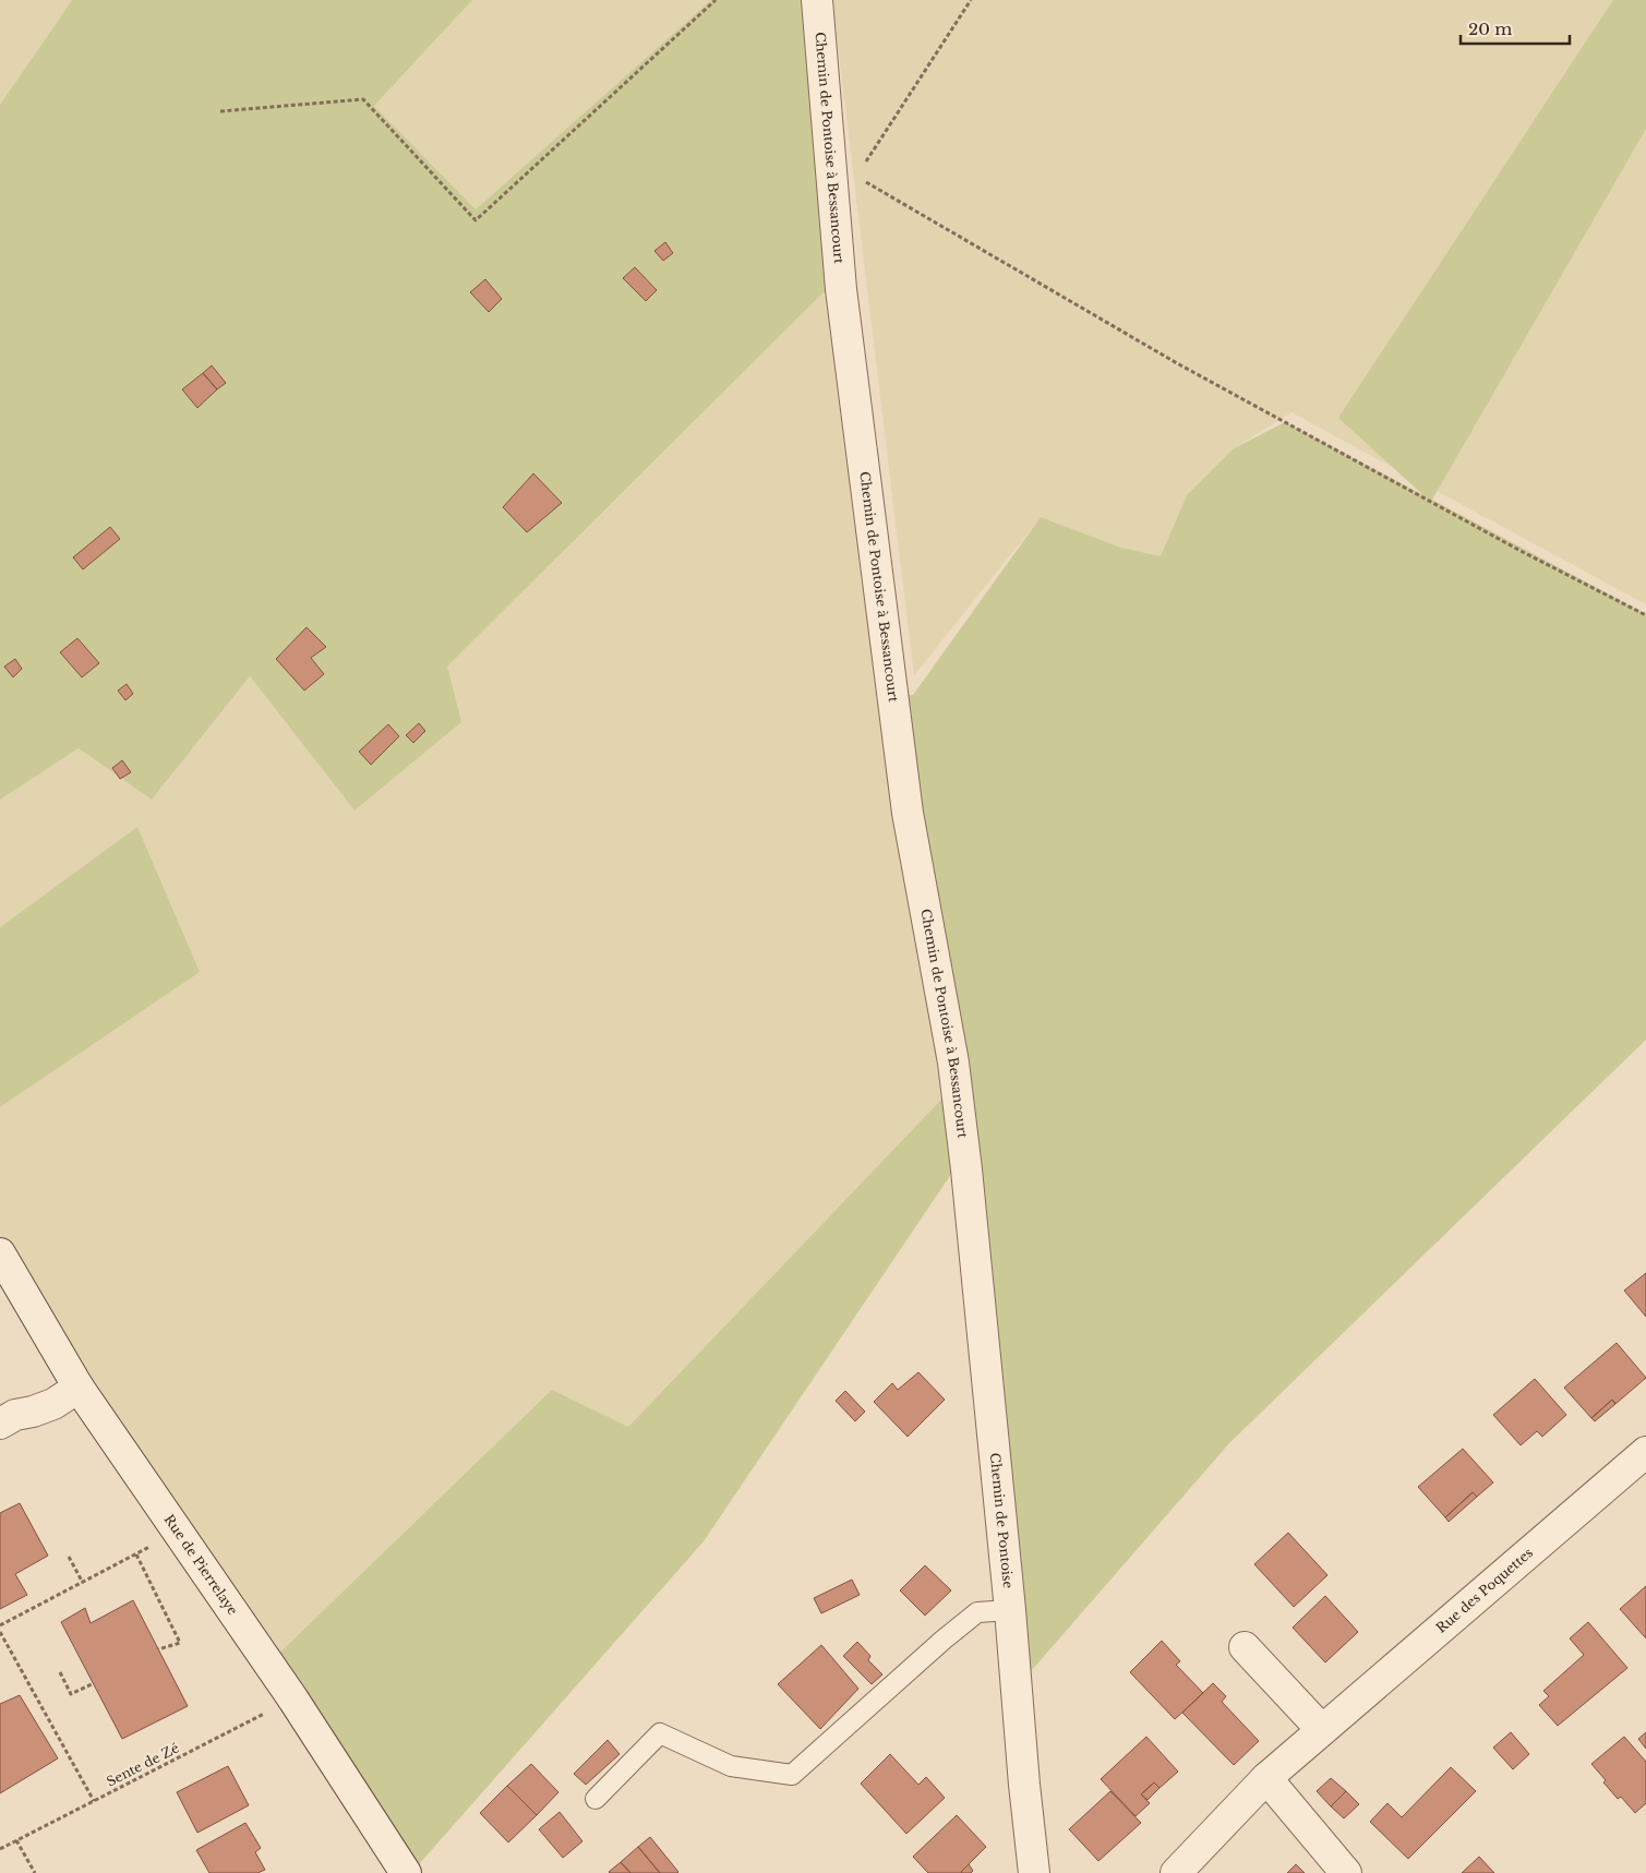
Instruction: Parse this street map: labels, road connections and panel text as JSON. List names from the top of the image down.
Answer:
{
  "streets": {
    "street": [
      "Chemin de Pontoise à Bessancourt",
      "Chemin de Pontoise",
      "Rue de Pierrelaye",
      "Rue des Poquettes"
    ],
    "path": ["Sente de Zé"]
  },
  "crossings": [
    ["Chemin de Pontoise à Bessancourt", "Chemin de Pontoise"],
    ["Rue de Pierrelaye", "Sente de Zé"]
  ],
  "scale_bar": "20 m"
}
